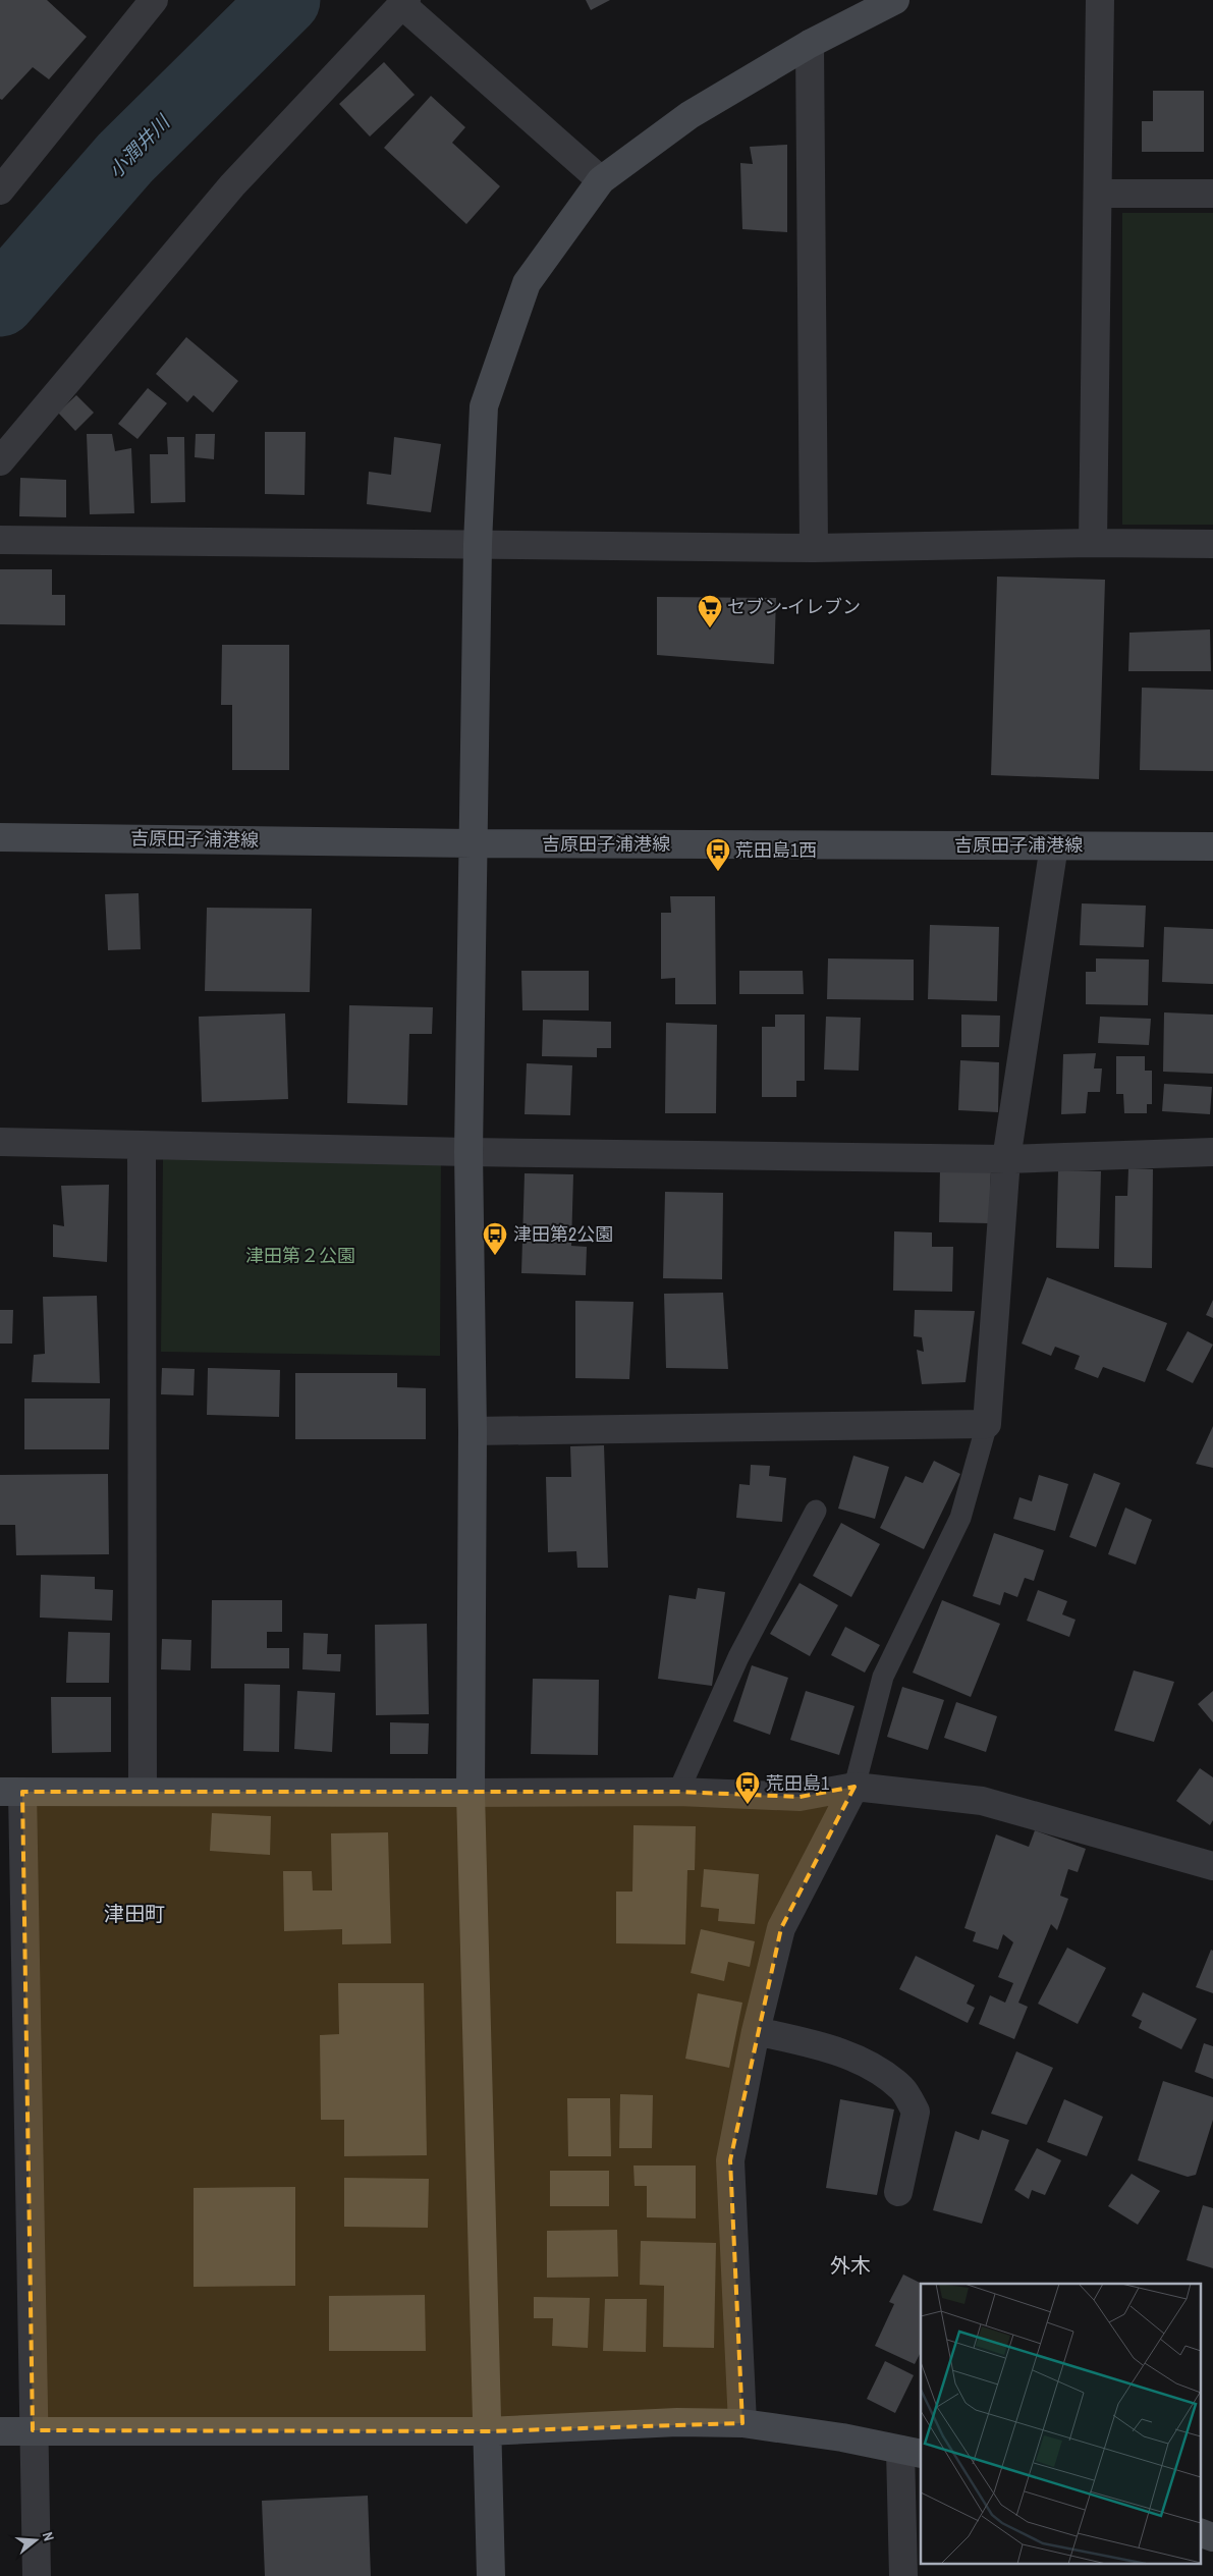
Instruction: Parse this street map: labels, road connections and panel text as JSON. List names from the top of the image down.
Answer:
{
  "streets": {
    "street": ["吉原田子浦港線"]
  },
  "districts": ["津田町", "外木"],
  "water": ["小潤井川"],
  "parks": ["津田第２公園"],
  "places": {
    "supermarket": ["セブン-イレブン"],
    "bus stop": ["荒田島1西", "津田第2公園", "荒田島1"]
  },
  "north": "right"
}
